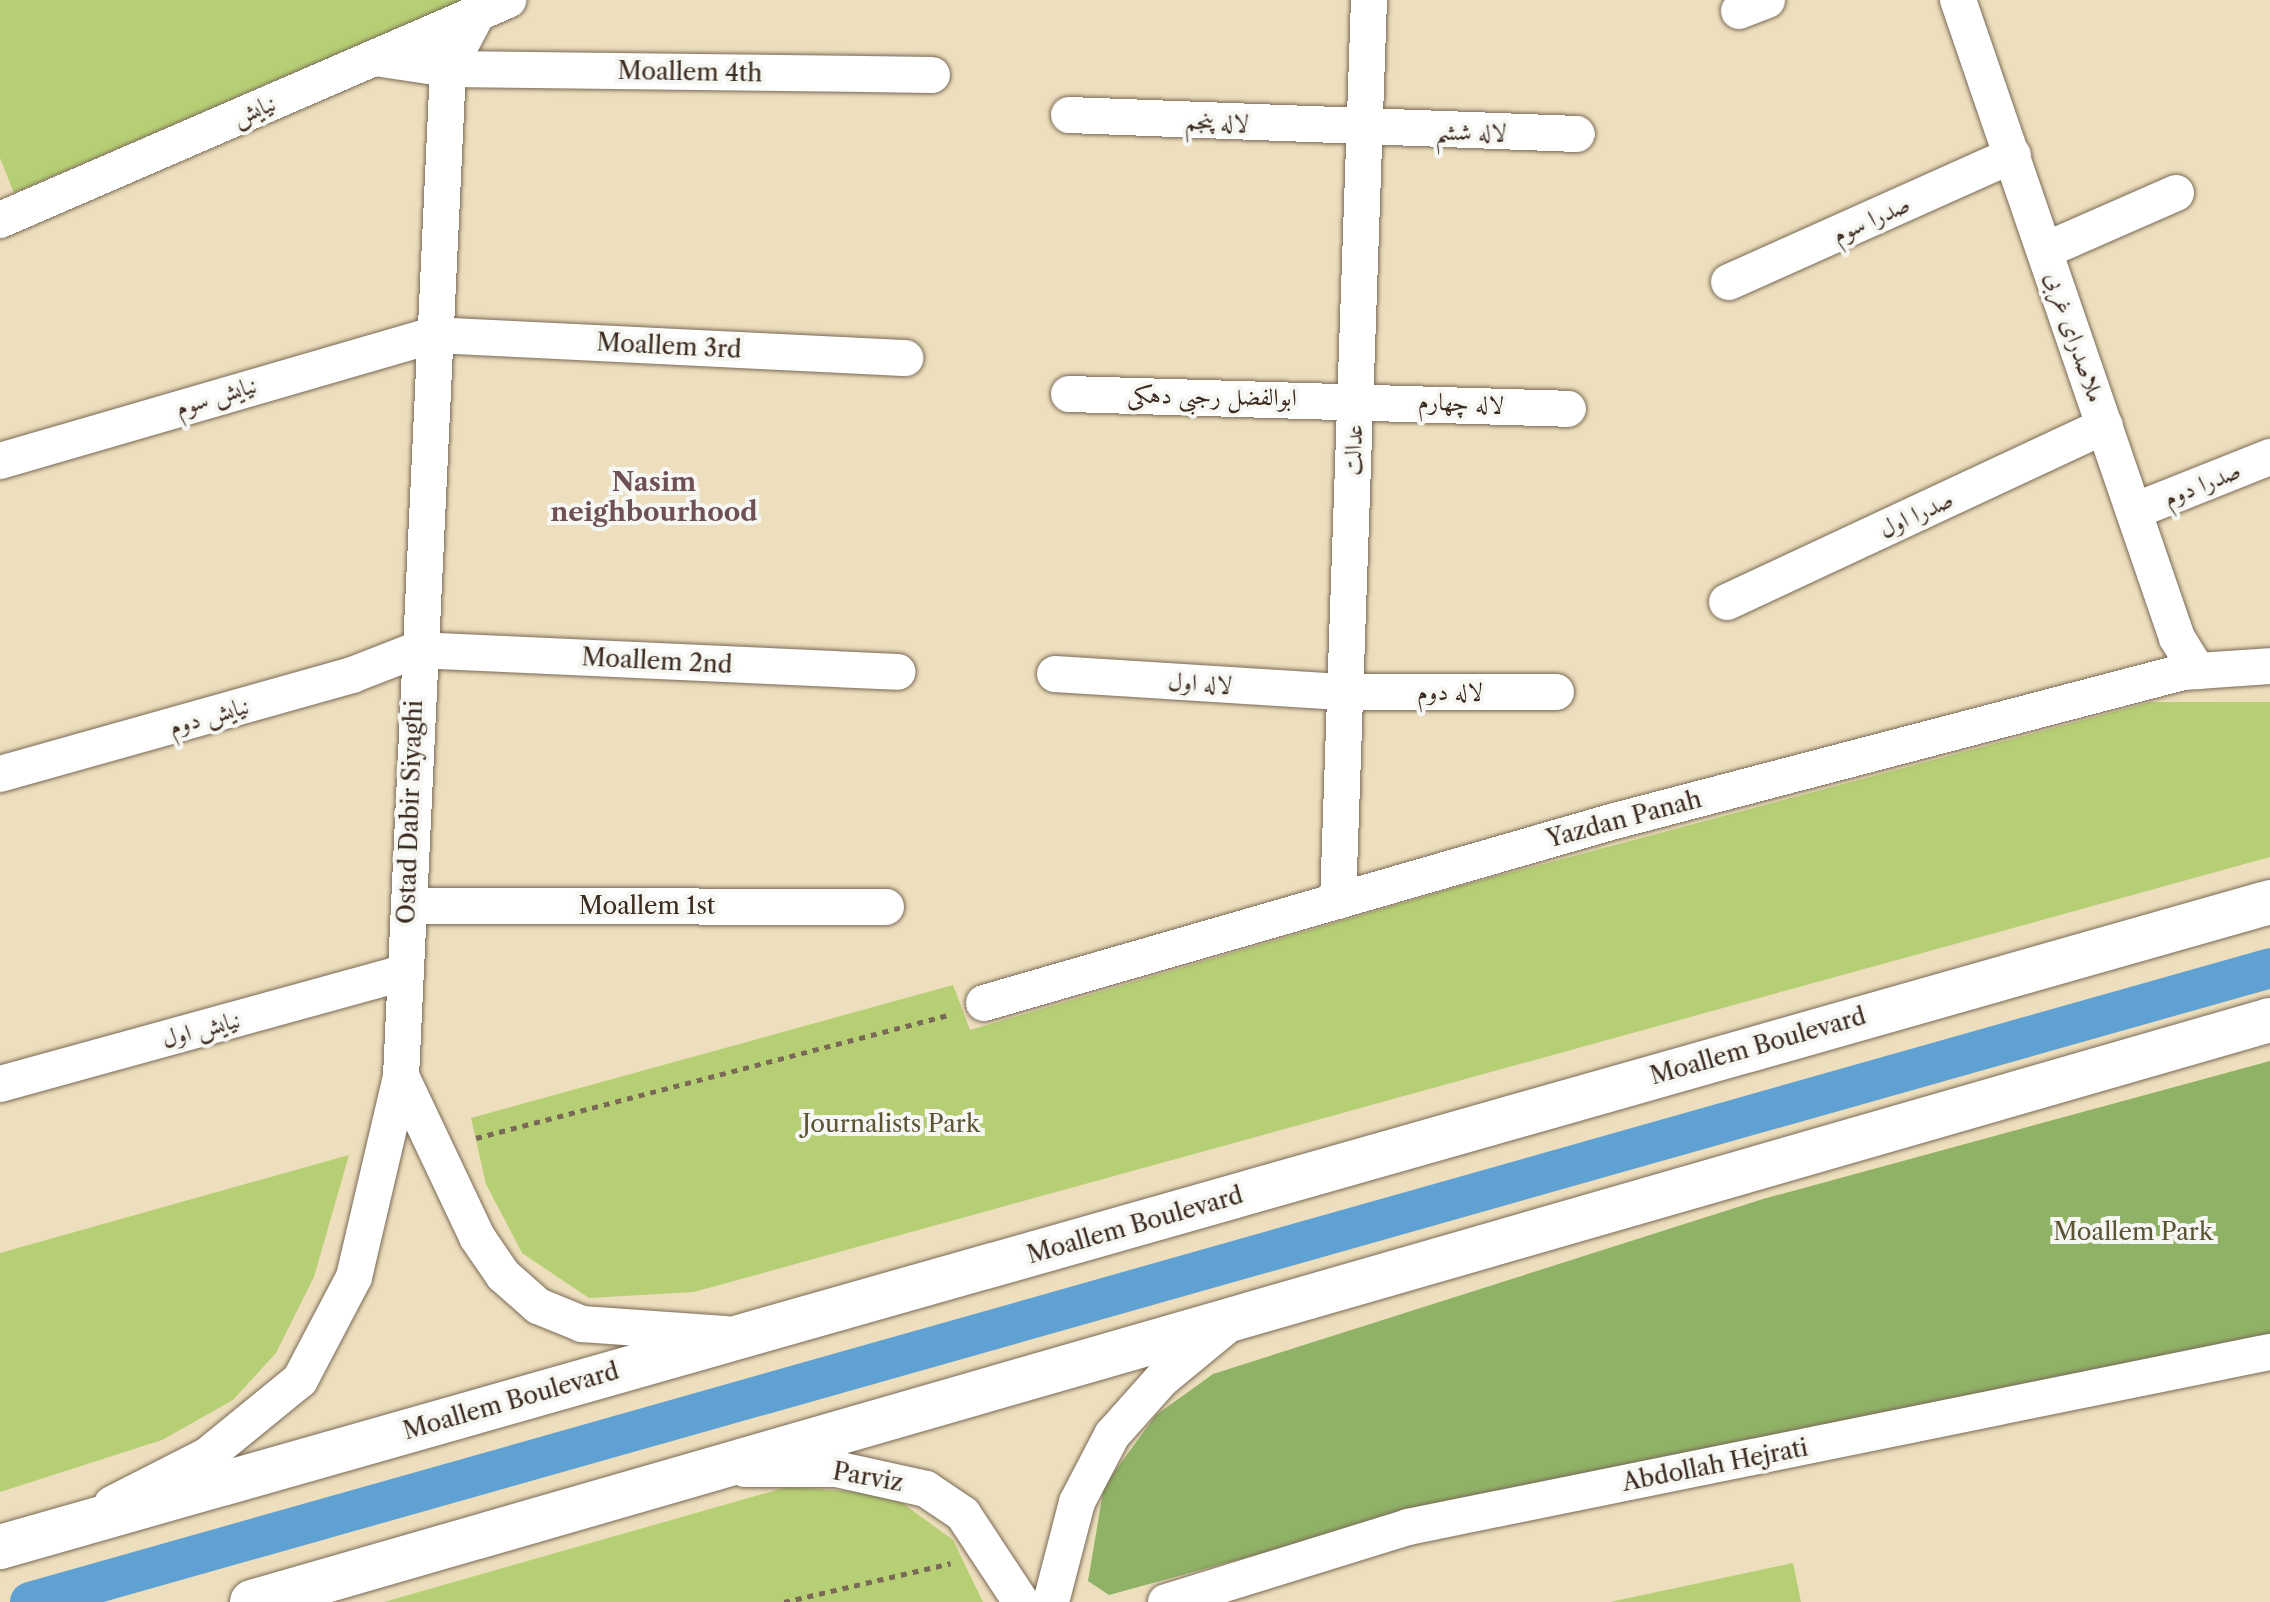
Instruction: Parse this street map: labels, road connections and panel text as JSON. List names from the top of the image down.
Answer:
{
  "streets": {
    "main road": ["Moallem Boulevard"],
    "street": [
      "Moallem 4th",
      "نيايش",
      "لاله پنجم",
      "لاله ششم",
      "صدرا سوم",
      "ملاصدرای غربی",
      "Moallem 3rd",
      "نیایش سوم",
      "ابوالفضل رجبی دهکی",
      "لاله چهارم",
      "عدالت",
      "صدرا دوم",
      "صدرا اول",
      "Moallem 2nd",
      "لاله اول",
      "لاله دوم",
      "نیایش دوم",
      "Ostad Dabir Siyaghi",
      "Yazdan Panah",
      "Moallem 1st",
      "نیایش اول",
      "Abdollah Hejrati",
      "Parviz"
    ]
  },
  "crossings": [
    ["Moallem 4th", "نيايش"],
    ["Moallem 4th", "Ostad Dabir Siyaghi"],
    ["لاله پنجم", "لاله ششم"],
    ["لاله پنجم", "عدالت"],
    ["لاله ششم", "عدالت"],
    ["صدرا سوم", "ملاصدرای غربی"],
    ["ملاصدرای غربی", "صدرا دوم"],
    ["ملاصدرای غربی", "صدرا اول"],
    ["ملاصدرای غربی", "Yazdan Panah"],
    ["Moallem 3rd", "نیایش سوم"],
    ["Moallem 3rd", "Ostad Dabir Siyaghi"],
    ["نیایش سوم", "Ostad Dabir Siyaghi"],
    ["ابوالفضل رجبی دهکی", "لاله چهارم"],
    ["ابوالفضل رجبی دهکی", "عدالت"],
    ["لاله چهارم", "عدالت"],
    ["عدالت", "لاله اول"],
    ["عدالت", "لاله دوم"],
    ["عدالت", "Yazdan Panah"],
    ["Moallem 2nd", "نیایش دوم"],
    ["Moallem 2nd", "Ostad Dabir Siyaghi"],
    ["لاله اول", "لاله دوم"],
    ["نیایش دوم", "Ostad Dabir Siyaghi"],
    ["Ostad Dabir Siyaghi", "Moallem 1st"],
    ["Ostad Dabir Siyaghi", "نیایش اول"],
    ["Ostad Dabir Siyaghi", "Moallem Boulevard"]
  ],
  "districts": ["Nasim neighbourhood"],
  "parks": ["Journalists Park", "Moallem Park"]
}
